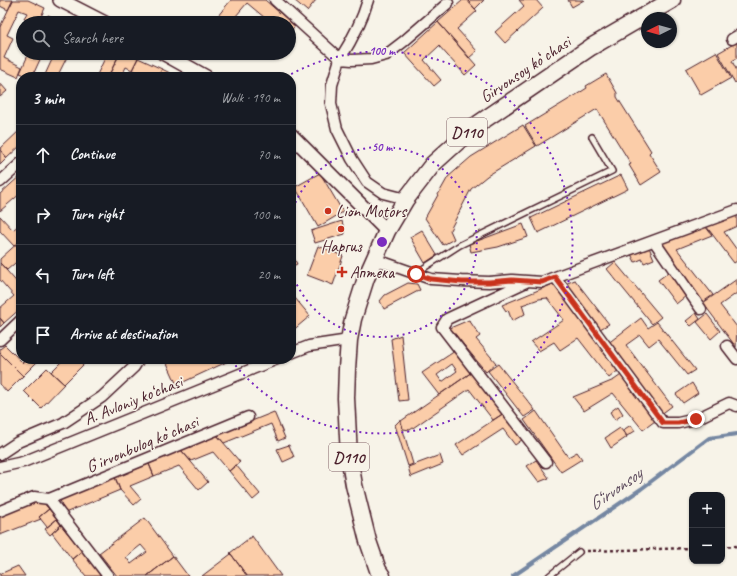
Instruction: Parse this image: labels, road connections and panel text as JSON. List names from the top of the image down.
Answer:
{
  "streets": {
    "main road": ["Girvonsoy koʻchasi", "D110"],
    "street": ["A. Avloniy ko‘chasi", "Gʻirvonbuloq koʻchasi"]
  },
  "water": ["G‘irvonsoy"],
  "places": {
    "other": ["Lion Motors", "Наргиз"],
    "health": ["Аптека"]
  },
  "north": "left",
  "page": {
    "search": "Search here",
    "heading": ["3 min", "Walk · 190 m"],
    "list": [
      ["Continue", "70 m"],
      ["Turn right", "100 m"],
      ["Turn left", "20 m"],
      "Arrive at destination"
    ],
    "map_buttons": ["+", "−"]
  },
  "rings": ["100 m", "50 m"]
}
